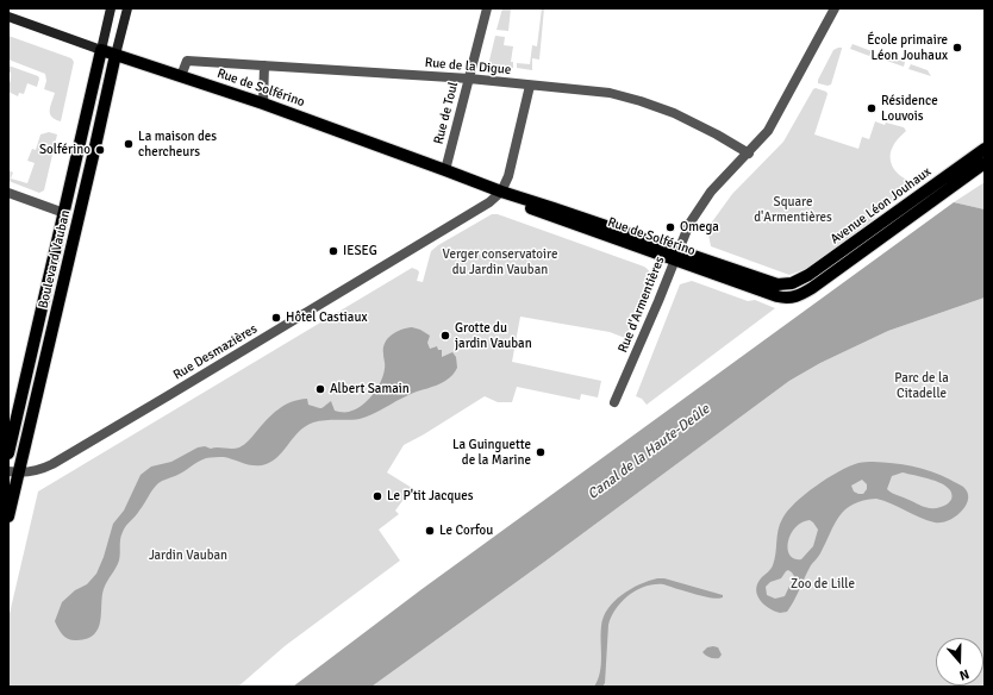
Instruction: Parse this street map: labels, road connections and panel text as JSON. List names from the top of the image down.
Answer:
{
  "streets": {
    "main road": ["Rue de Solférino", "Avenue Léon Jouhaux", "Boulevard Vauban"],
    "street": [
      "Rue de la Digue",
      "Rue de Toul",
      "Rue d'Armentières",
      "Rue Desmazières"
    ]
  },
  "crossings": [
    ["Rue de la Digue", "Rue de Solférino"],
    ["Rue de la Digue", "Rue de Toul"],
    ["Rue de la Digue", "Rue d'Armentières"],
    ["Rue de Solférino", "Rue de Toul"],
    ["Rue de Solférino", "Avenue Léon Jouhaux"],
    ["Rue de Solférino", "Boulevard Vauban"],
    ["Rue de Solférino", "Rue d'Armentières"],
    ["Rue de Solférino", "Rue Desmazières"],
    ["Boulevard Vauban", "Rue Desmazières"]
  ],
  "water": ["Canal de la Haute-Deûle"],
  "parks": [
    "Square d'Armentières",
    "Verger conservatoire du Jardin Vauban",
    "Parc de la Citadelle",
    "Jardin Vauban",
    "Zoo de Lille"
  ],
  "places": [
    "École primaire Léon Jouhaux",
    "Résidence Louvois",
    "La maison des chercheurs",
    "Solférino",
    "Omega",
    "IESEG",
    "Hôtel Castiaux",
    "Grotte du jardin Vauban",
    "Albert Samain",
    "La Guinguette de la Marine",
    "Le P'tit Jacques",
    "Le Corfou"
  ],
  "north": "bottom"
}
